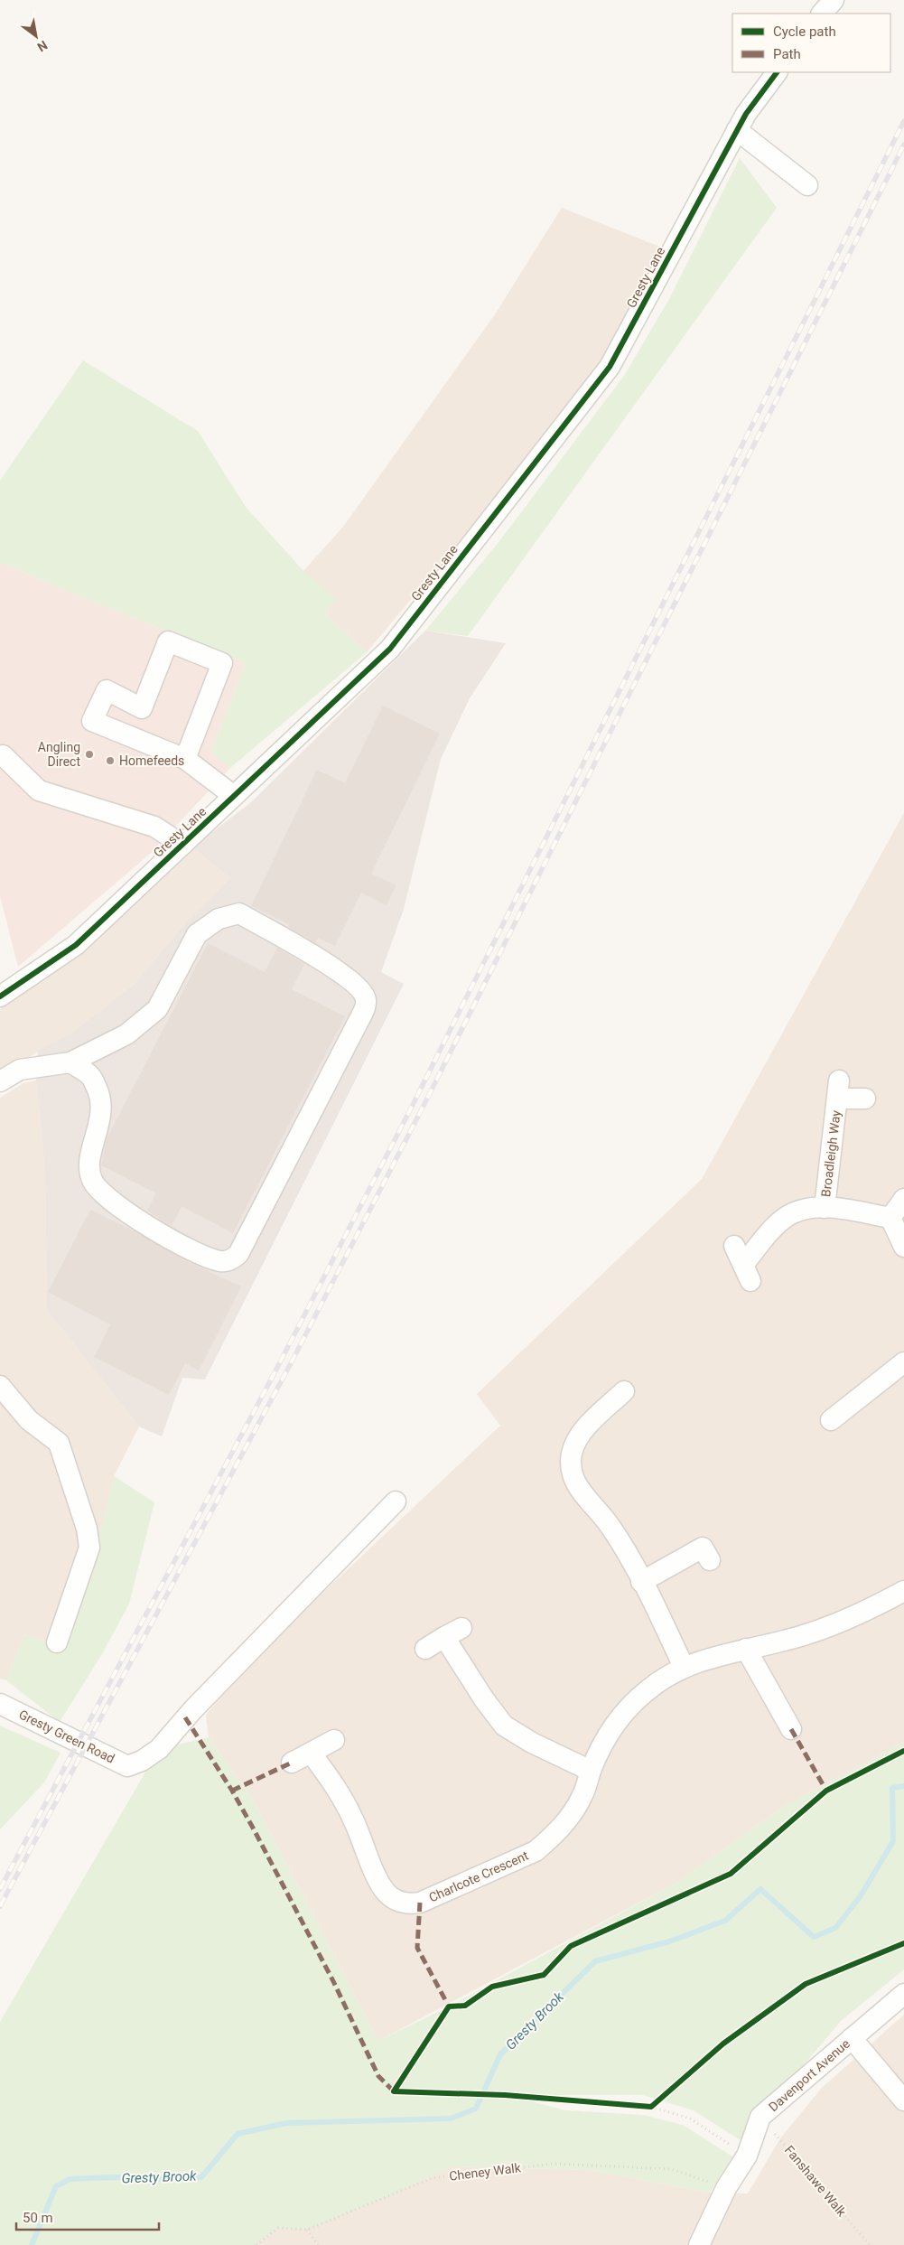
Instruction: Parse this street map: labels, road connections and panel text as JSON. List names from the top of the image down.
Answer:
{
  "streets": {
    "street": [
      "Gresty Lane",
      "Broadleigh Way",
      "Gresty Green Road",
      "Charlcote Crescent",
      "Davenport Avenue"
    ],
    "path": ["Cheney Walk", "Fanshawe Walk"]
  },
  "crossings": [
    ["Davenport Avenue", "Cheney Walk"],
    ["Davenport Avenue", "Fanshawe Walk"]
  ],
  "water": ["Gresty Brook"],
  "places": ["Angling Direct", "Homefeeds"],
  "legend": ["Cycle path", "Path"],
  "scale_bar": "50 m",
  "north": "bottom right"
}
